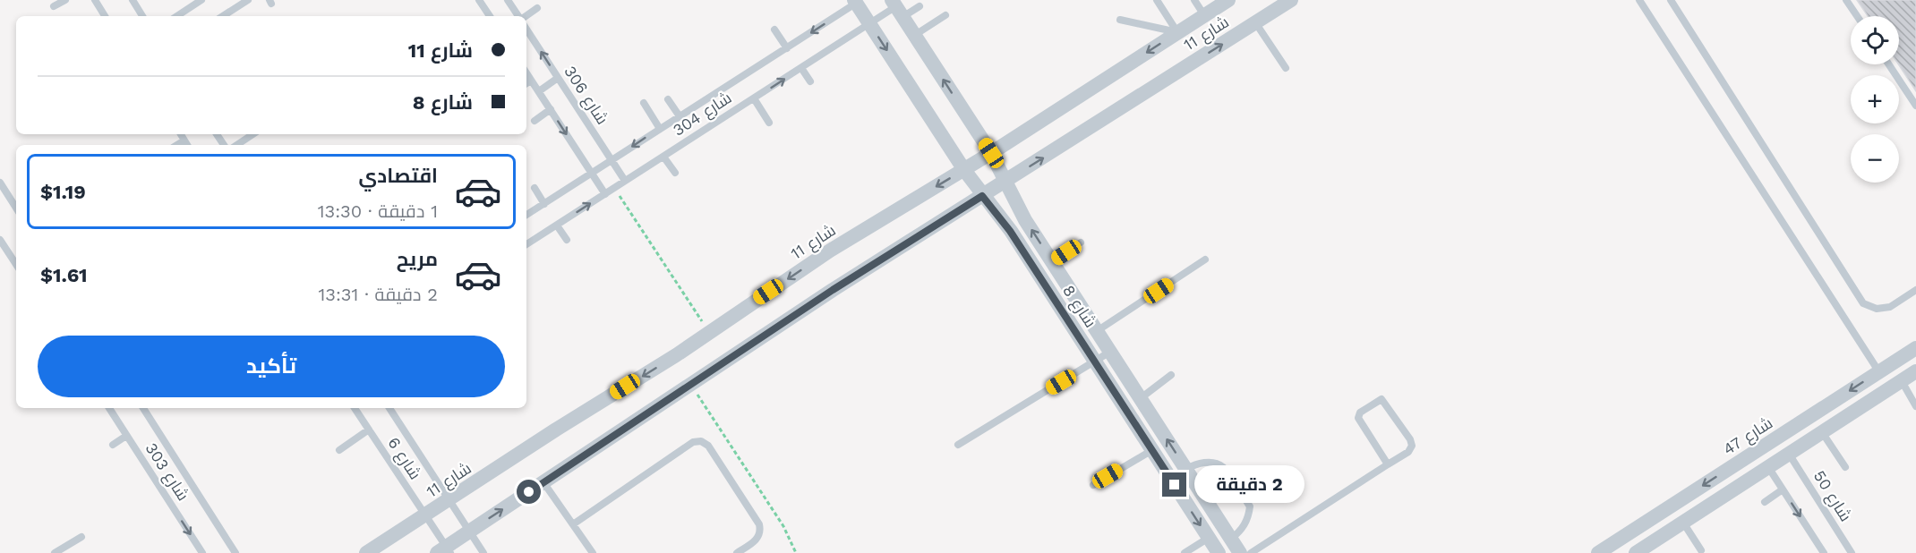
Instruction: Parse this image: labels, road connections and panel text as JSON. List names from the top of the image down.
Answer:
{
  "streets": {
    "street": ["شارع 11", "شارع 8", "شارع 47"],
    "lane": [
      "شارع 306",
      "شارع 304",
      "شارع 6",
      "شارع 303",
      "شارع 50"
    ]
  },
  "crossings": [
    ["شارع 11", "شارع 8"],
    ["شارع 11", "شارع 6"],
    ["شارع 306", "شارع 304"],
    ["شارع 304", "شارع 8"]
  ],
  "page": {
    "map_buttons": ["+", "−"],
    "banner": ["شارع 11", "شارع 8"],
    "list": [
      {
        "name": "اقتصادي",
        "note": "1 دقيقة · 13:30",
        "value": "$1.19"
      },
      {
        "name": "مريح",
        "note": "2 دقيقة · 13:31",
        "value": "$1.61"
      }
    ],
    "buttons": "تأكيد",
    "bubble": "2 دقيقة"
  }
}
